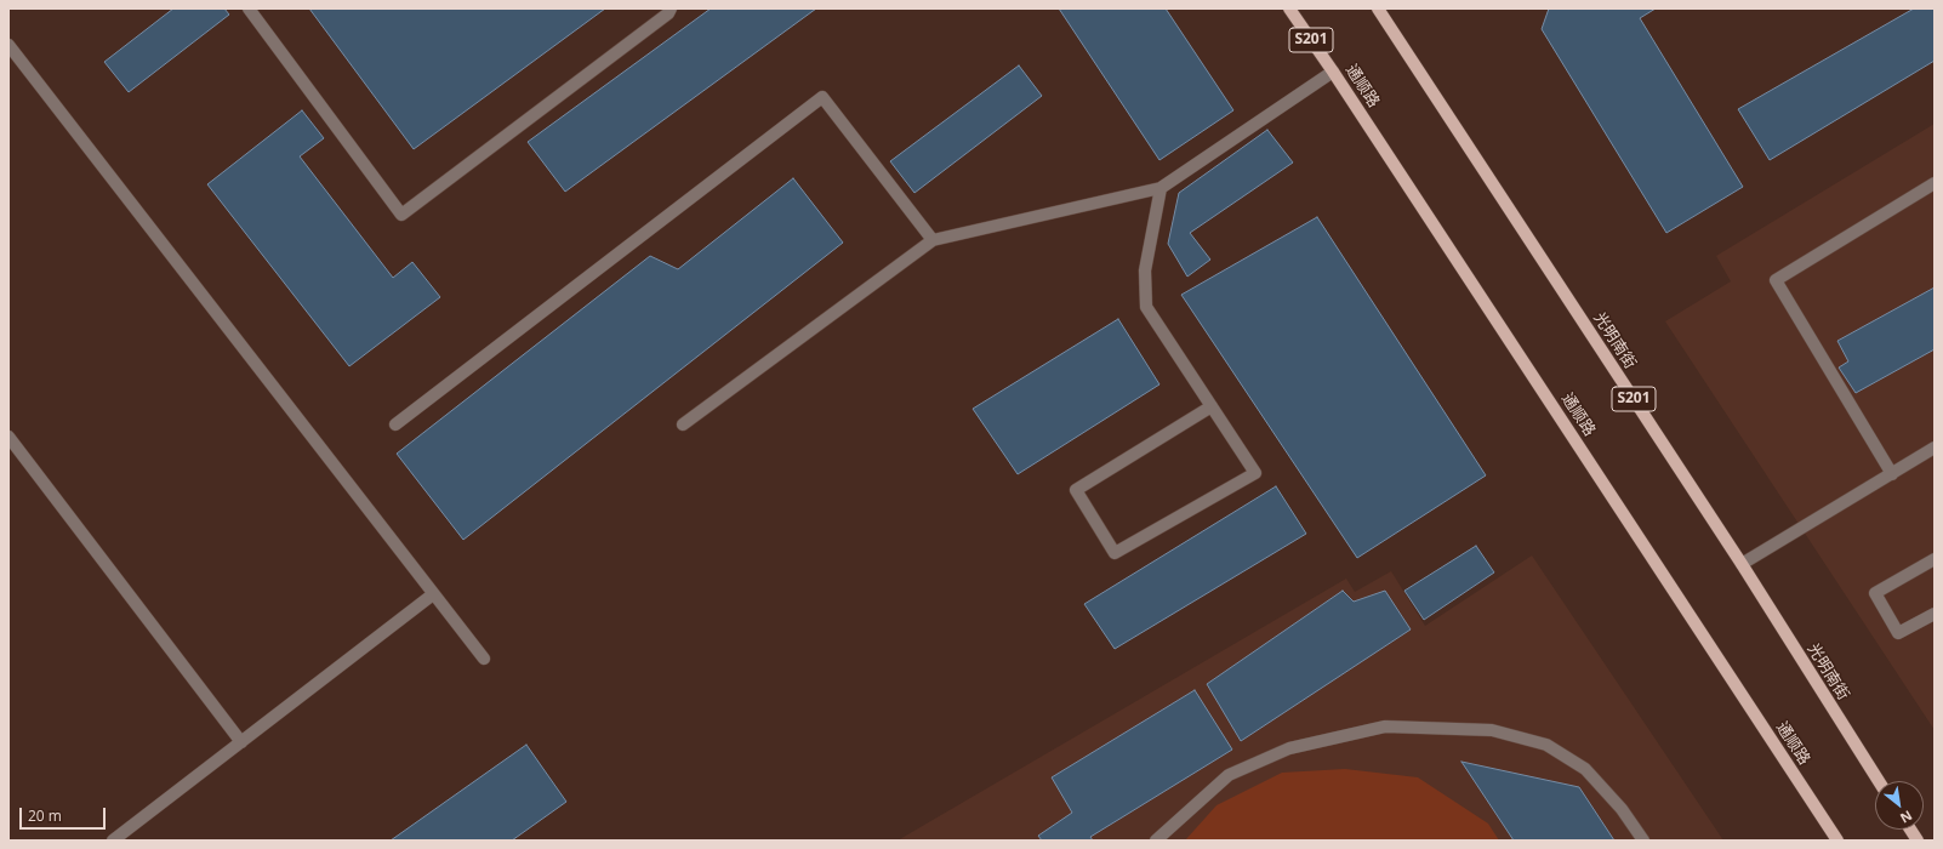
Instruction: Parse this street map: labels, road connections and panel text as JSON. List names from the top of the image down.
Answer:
{
  "streets": {
    "main road": ["S201", "通顺路", "光明南街"]
  },
  "scale_bar": "20 m",
  "north": "bottom right"
}
